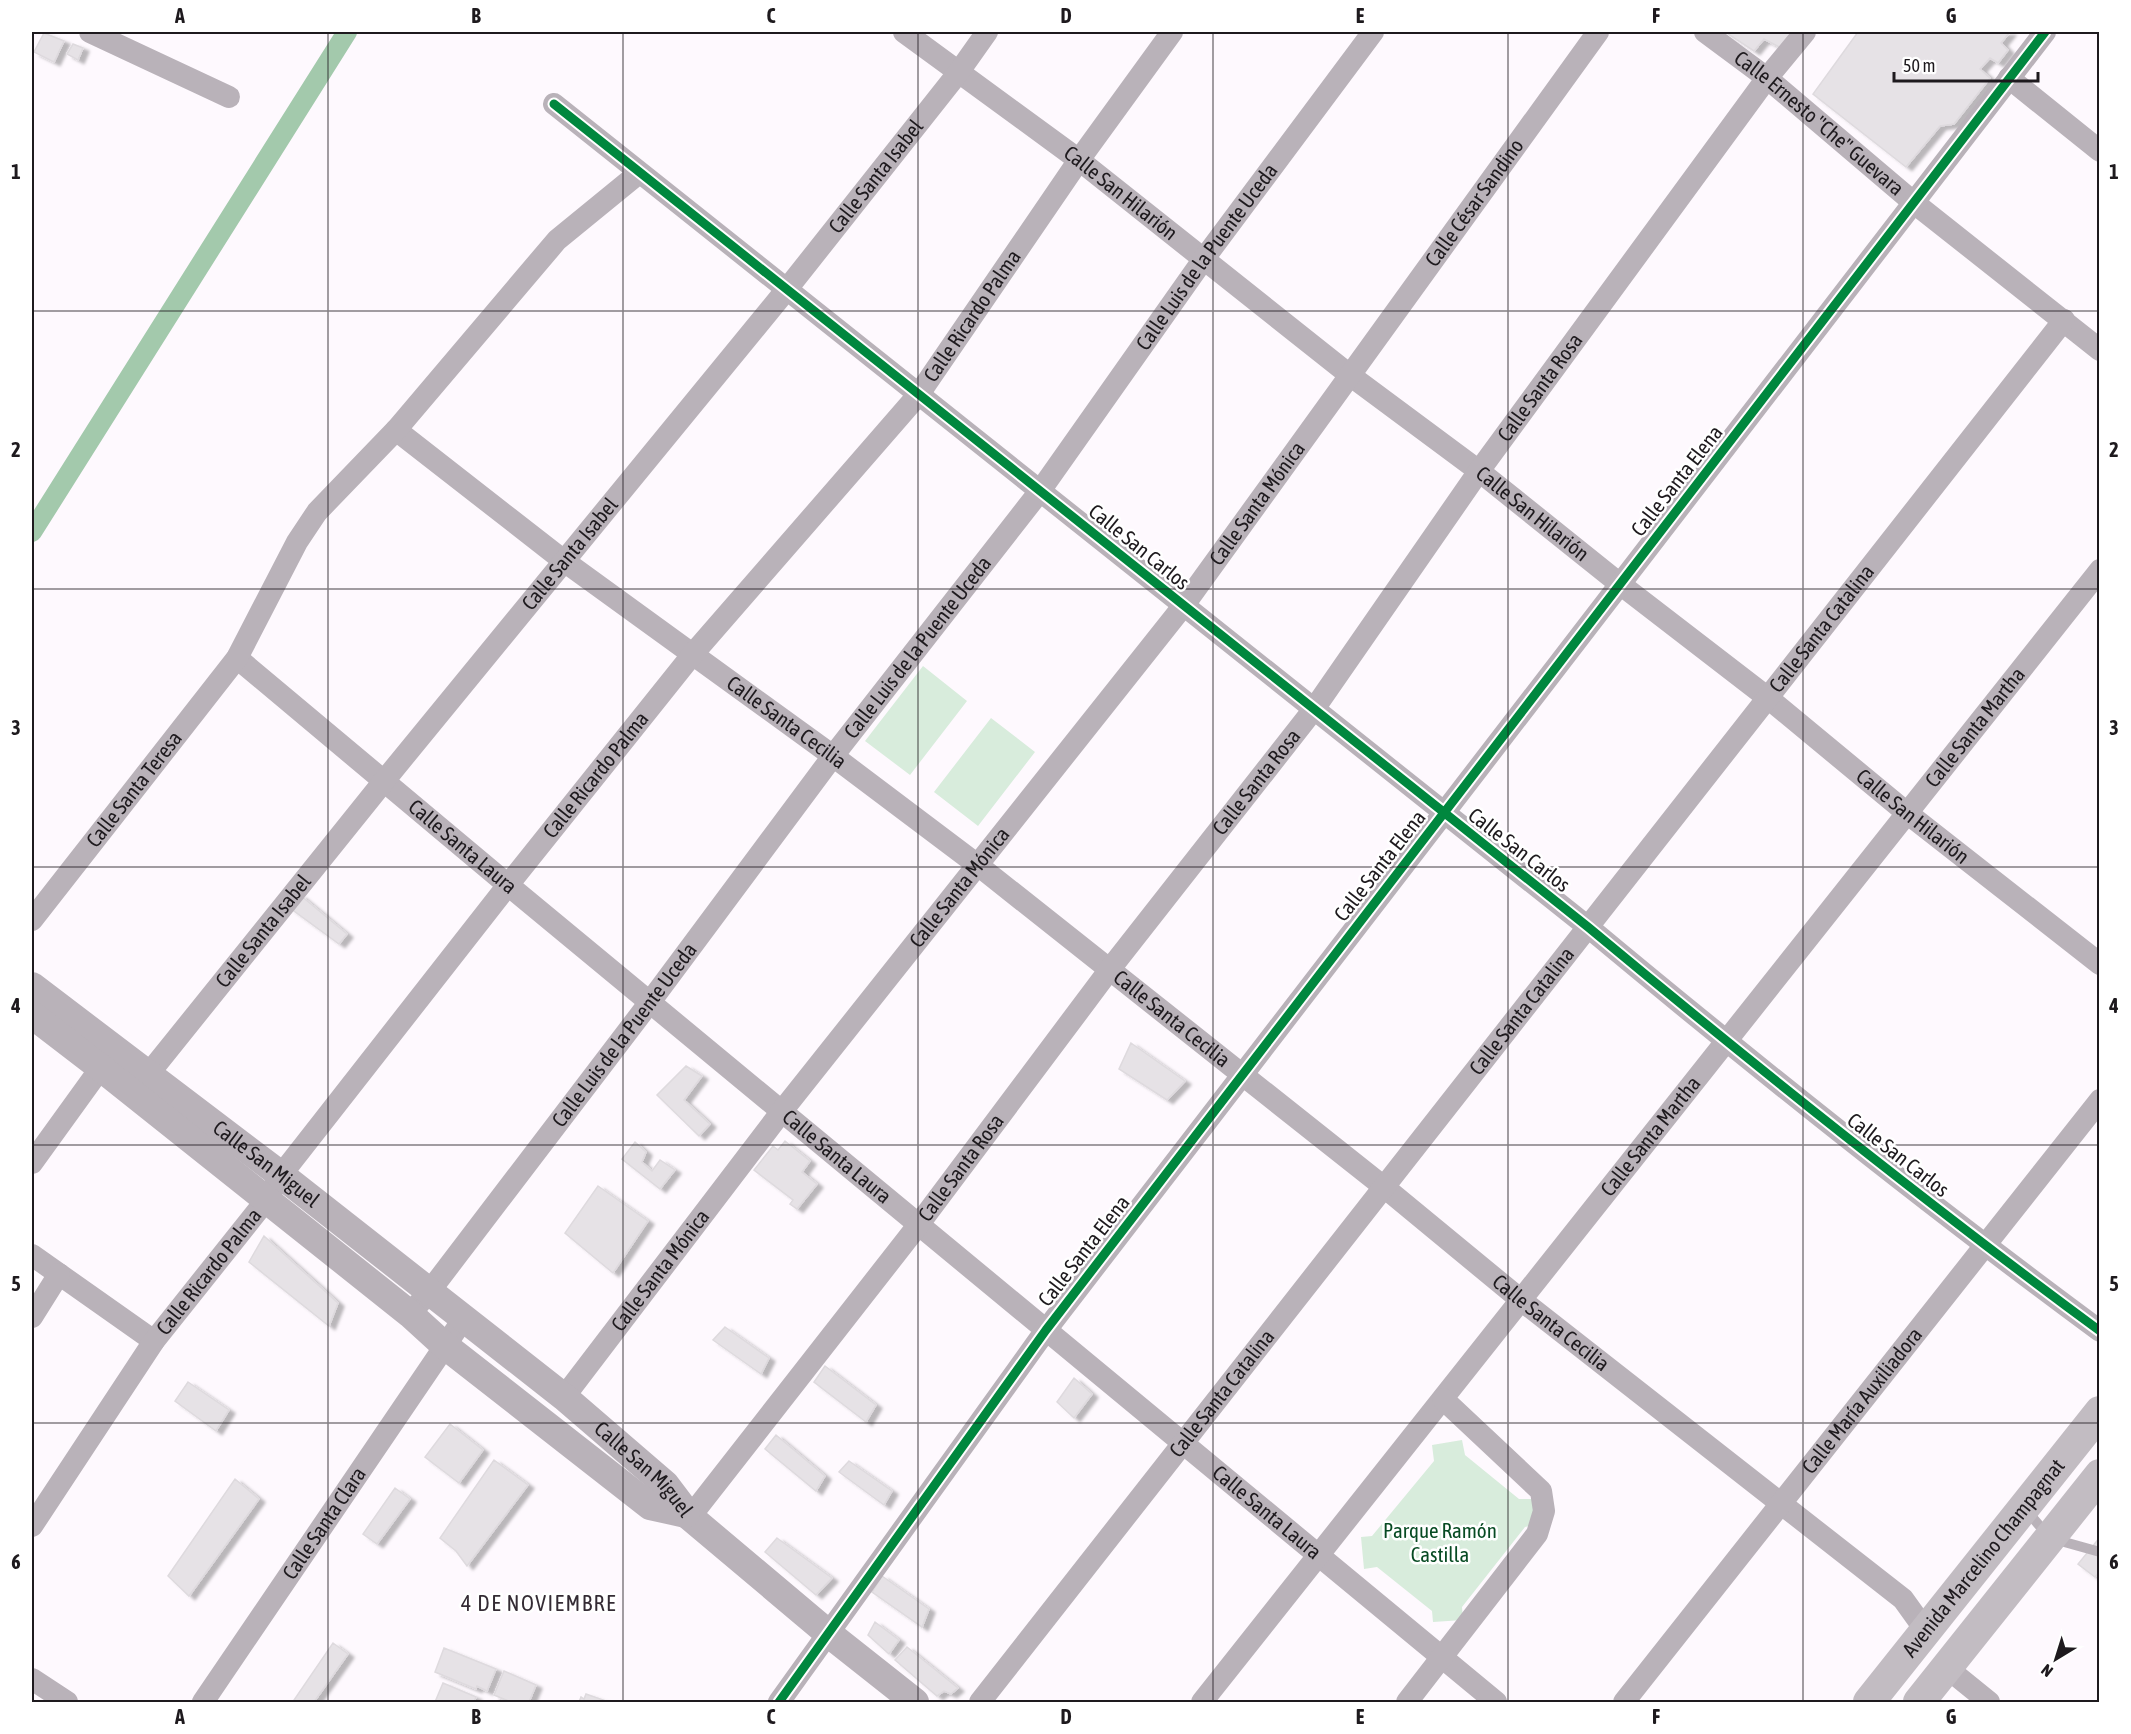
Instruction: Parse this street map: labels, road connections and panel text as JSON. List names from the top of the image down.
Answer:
{
  "streets": {
    "main road": ["Avenida Marcelino Champagnat"],
    "street": [
      "Calle Ernesto \"Che\" Guevara",
      "Calle Santa Isabel",
      "Calle San Hilarión",
      "Calle César Sandino",
      "Calle Luis de la Puente Uceda",
      "Calle Ricardo Palma",
      "Calle Santa Rosa",
      "Calle Santa Elena",
      "Calle Santa Mónica",
      "Calle San Carlos",
      "Calle Santa Catalina",
      "Calle Santa Cecilia",
      "Calle Santa Martha",
      "Calle Santa Teresa",
      "Calle Santa Laura",
      "Calle San Miguel",
      "Calle María Auxiliadora",
      "Calle Santa Clara"
    ]
  },
  "crossings": [
    ["Calle Ernesto \"Che\" Guevara", "Calle Santa Rosa"],
    ["Calle Ernesto \"Che\" Guevara", "Calle Santa Elena"],
    ["Calle Ernesto \"Che\" Guevara", "Calle Santa Catalina"],
    ["Calle Santa Isabel", "Calle San Hilarión"],
    ["Calle Santa Isabel", "Calle San Carlos"],
    ["Calle Santa Isabel", "Calle Santa Cecilia"],
    ["Calle Santa Isabel", "Calle Santa Laura"],
    ["Calle Santa Isabel", "Calle San Miguel"],
    ["Calle San Hilarión", "Calle César Sandino"],
    ["Calle San Hilarión", "Calle Luis de la Puente Uceda"],
    ["Calle San Hilarión", "Calle Ricardo Palma"],
    ["Calle San Hilarión", "Calle Santa Rosa"],
    ["Calle San Hilarión", "Calle Santa Elena"],
    ["Calle San Hilarión", "Calle Santa Mónica"],
    ["Calle San Hilarión", "Calle Santa Catalina"],
    ["Calle San Hilarión", "Calle Santa Martha"],
    ["Calle César Sandino", "Calle Santa Mónica"],
    ["Calle Luis de la Puente Uceda", "Calle San Carlos"],
    ["Calle Luis de la Puente Uceda", "Calle Santa Cecilia"],
    ["Calle Luis de la Puente Uceda", "Calle Santa Laura"],
    ["Calle Luis de la Puente Uceda", "Calle San Miguel"],
    ["Calle Ricardo Palma", "Calle San Carlos"],
    ["Calle Ricardo Palma", "Calle Santa Cecilia"],
    ["Calle Ricardo Palma", "Calle Santa Laura"],
    ["Calle Ricardo Palma", "Calle San Miguel"],
    ["Calle Santa Rosa", "Calle San Carlos"],
    ["Calle Santa Rosa", "Calle Santa Cecilia"],
    ["Calle Santa Rosa", "Calle Santa Laura"],
    ["Calle Santa Rosa", "Calle San Miguel"],
    ["Calle Santa Elena", "Calle San Carlos"],
    ["Calle Santa Elena", "Calle Santa Cecilia"],
    ["Calle Santa Elena", "Calle Santa Laura"],
    ["Calle Santa Mónica", "Calle San Carlos"],
    ["Calle Santa Mónica", "Calle Santa Cecilia"],
    ["Calle Santa Mónica", "Calle Santa Laura"],
    ["Calle Santa Mónica", "Calle San Miguel"],
    ["Calle San Carlos", "Calle Santa Catalina"],
    ["Calle San Carlos", "Calle Santa Martha"],
    ["Calle San Carlos", "Calle Santa Teresa"],
    ["Calle San Carlos", "Calle María Auxiliadora"],
    ["Calle Santa Catalina", "Calle Santa Cecilia"],
    ["Calle Santa Catalina", "Calle Santa Laura"],
    ["Calle Santa Cecilia", "Calle Santa Martha"],
    ["Calle Santa Cecilia", "Calle Santa Teresa"],
    ["Calle Santa Cecilia", "Calle María Auxiliadora"],
    ["Calle Santa Cecilia", "Avenida Marcelino Champagnat"],
    ["Calle Santa Martha", "Calle Santa Laura"],
    ["Calle Santa Teresa", "Calle Santa Laura"],
    ["Calle San Miguel", "Calle Santa Clara"]
  ],
  "districts": ["4 DE NOVIEMBRE"],
  "parks": ["Parque Ramón Castilla"],
  "scale_bar": "50 m",
  "north": "bottom left",
  "grid": {
    "columns": [
      "A",
      "B",
      "C",
      "D",
      "E",
      "F",
      "G"
    ],
    "rows": [
      "1",
      "2",
      "3",
      "4",
      "5",
      "6"
    ]
  }
}
